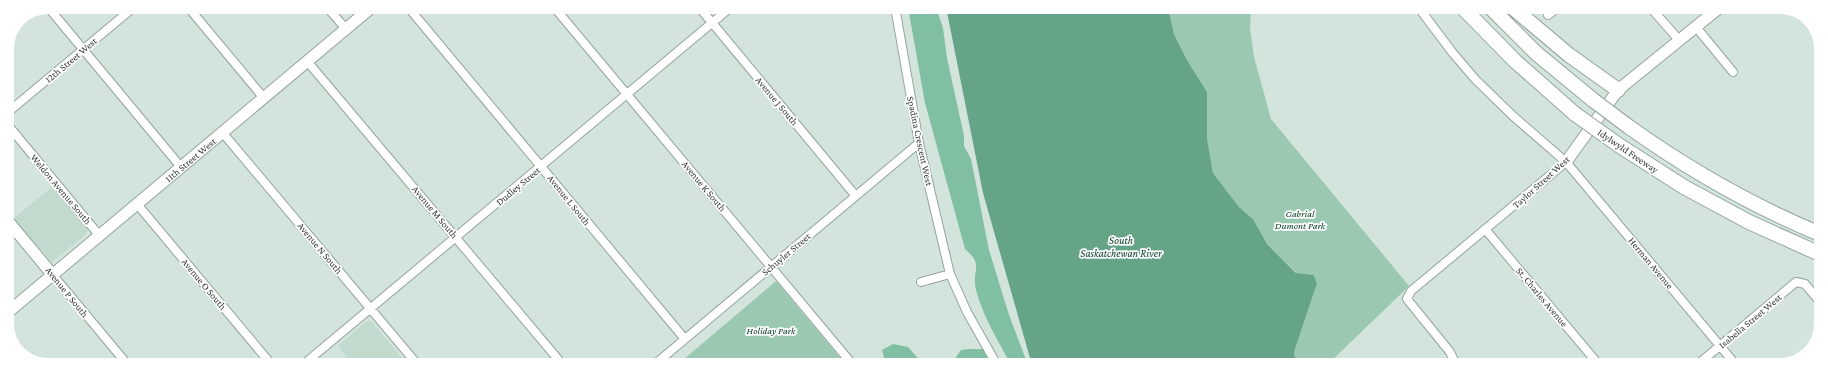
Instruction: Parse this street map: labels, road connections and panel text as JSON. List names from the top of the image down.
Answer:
{
  "streets": {
    "highway": ["Idylwyld Freeway"],
    "street": [
      "12th Street West",
      "Avenue J South",
      "Spadina Crescent West",
      "11th Street West",
      "Taylor Street West",
      "Dudley Street",
      "Avenue K South",
      "Weldon Avenue South",
      "Avenue L South",
      "Avenue M South",
      "Avenue N South",
      "Schuyler Street",
      "Herman Avenue",
      "Avenue O South",
      "Avenue P South",
      "St. Charles Avenue",
      "Isabella Street West"
    ]
  },
  "crossings": [
    ["Avenue J South", "Dudley Street"],
    ["Avenue J South", "Schuyler Street"],
    ["Spadina Crescent West", "Schuyler Street"],
    ["11th Street West", "Weldon Avenue South"],
    ["11th Street West", "Avenue M South"],
    ["11th Street West", "Avenue N South"],
    ["11th Street West", "Avenue O South"],
    ["11th Street West", "Avenue P South"],
    ["Taylor Street West", "Herman Avenue"],
    ["Taylor Street West", "St. Charles Avenue"],
    ["Dudley Street", "Avenue K South"],
    ["Dudley Street", "Avenue L South"],
    ["Dudley Street", "Avenue M South"],
    ["Dudley Street", "Avenue N South"],
    ["Avenue K South", "Schuyler Street"],
    ["Avenue L South", "Schuyler Street"],
    ["Herman Avenue", "Isabella Street West"]
  ],
  "water": ["South Saskatchewan River"],
  "parks": ["Gabrial Dumont Park", "Holiday Park"]
}
